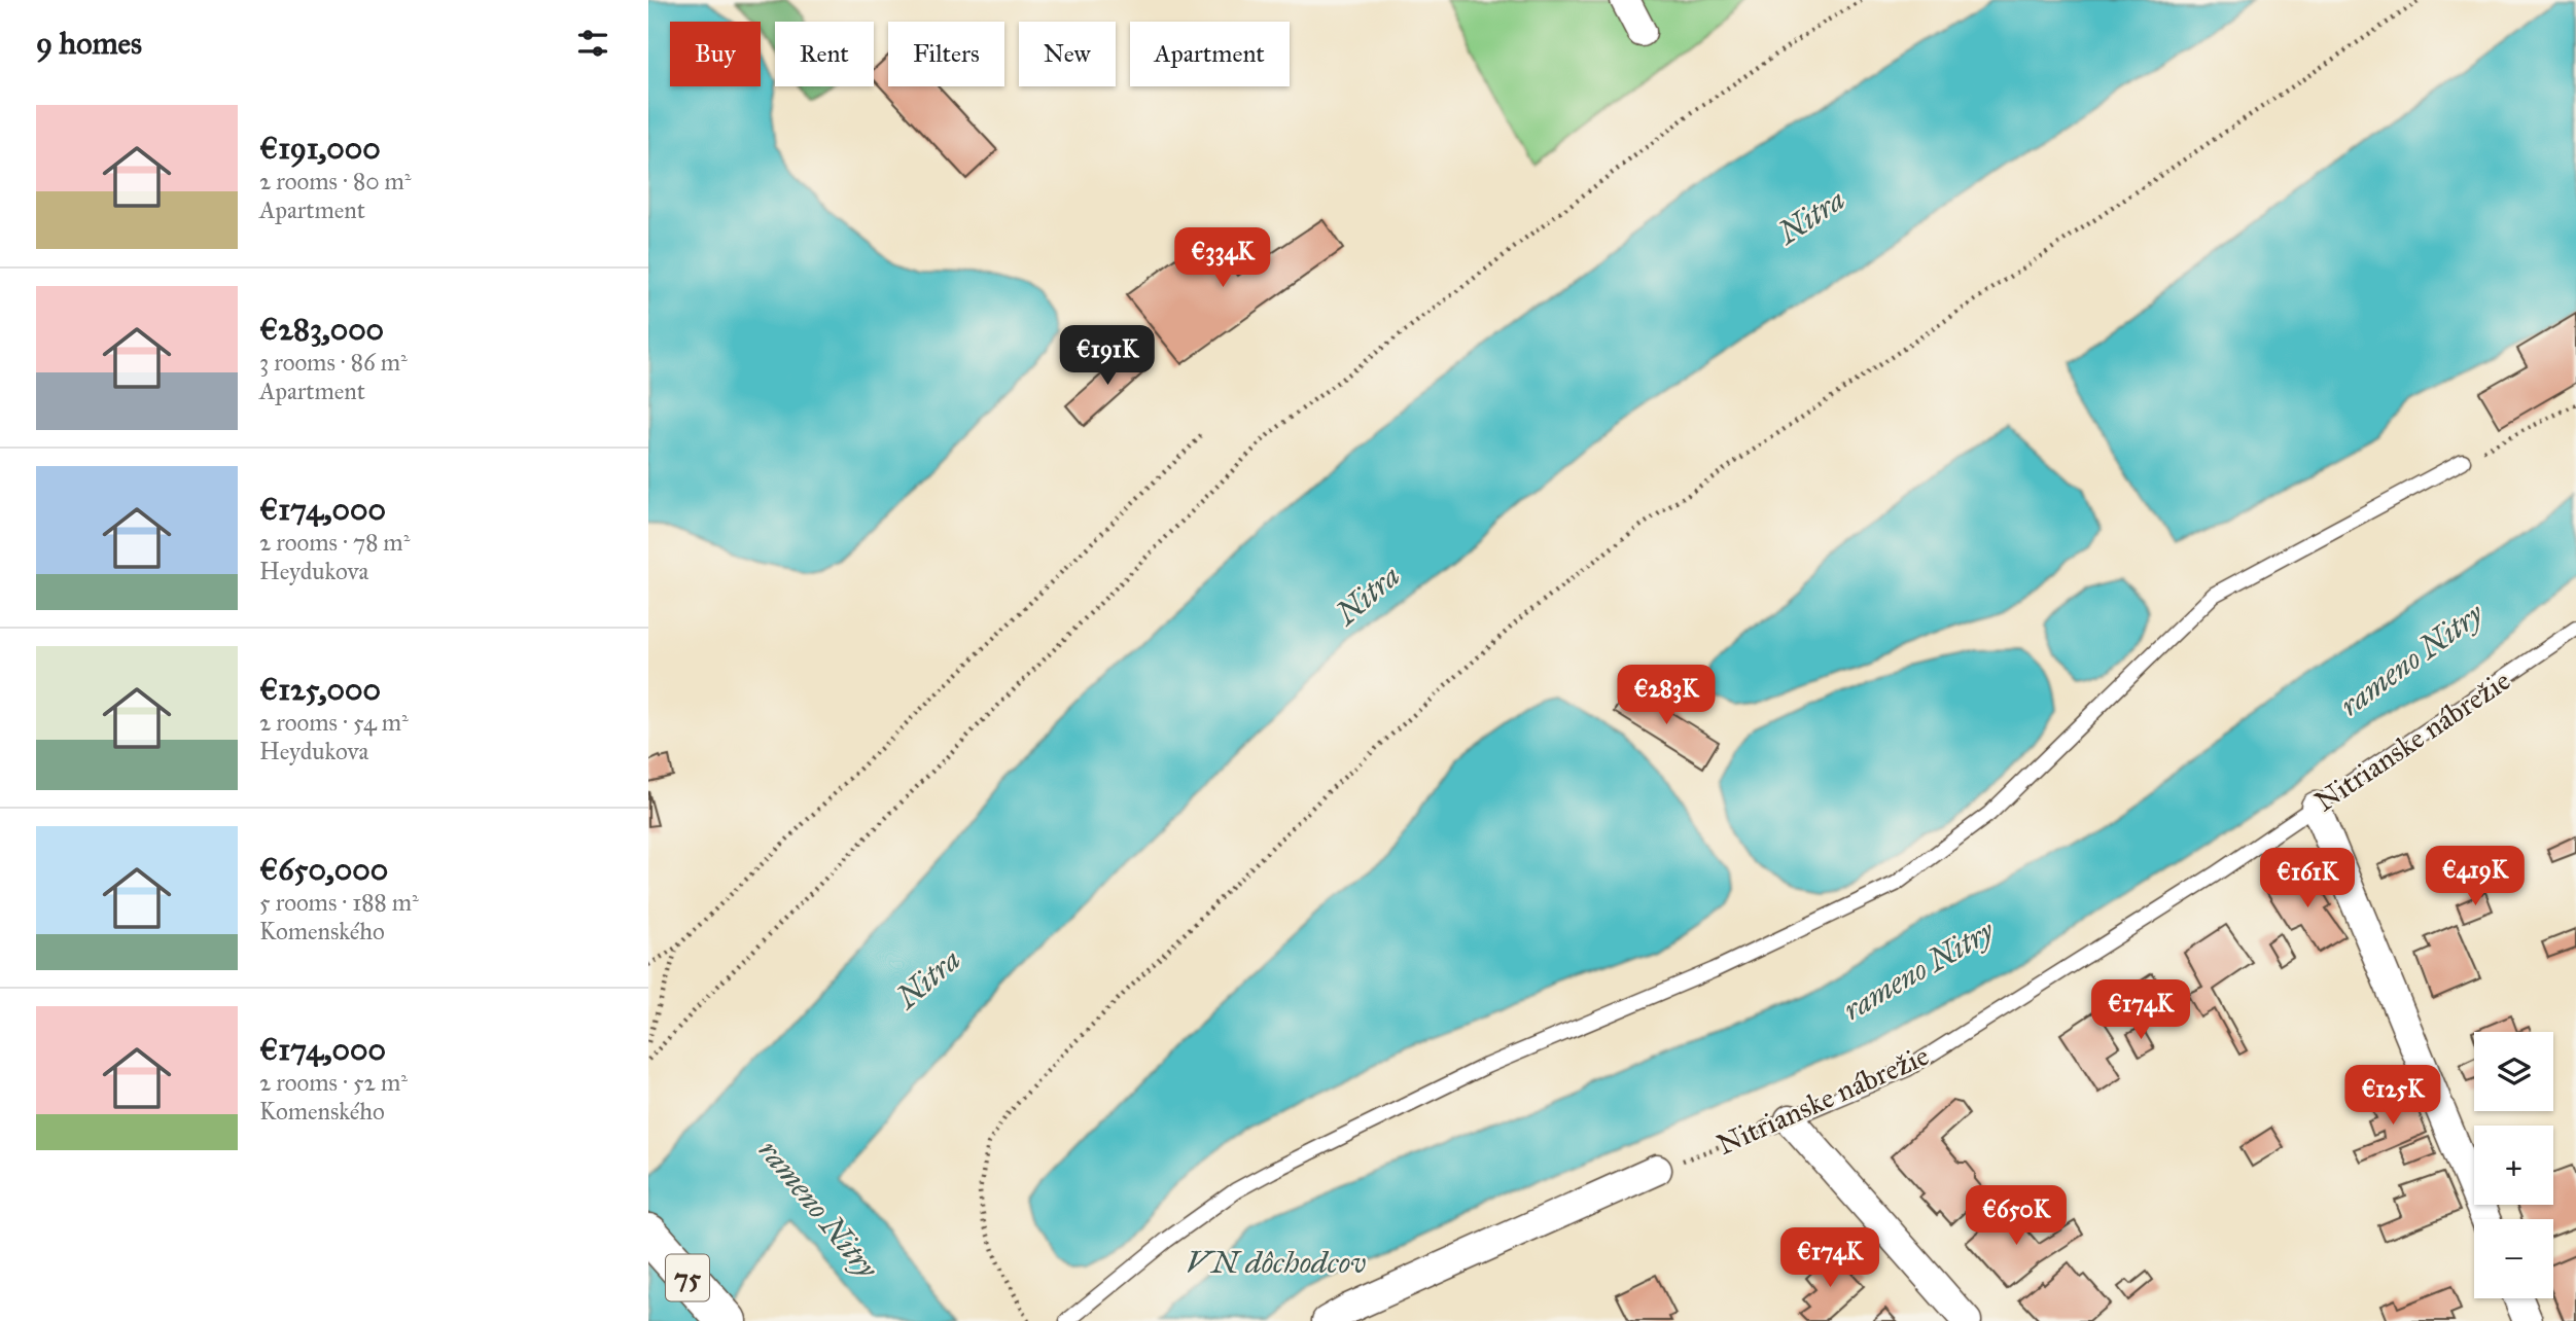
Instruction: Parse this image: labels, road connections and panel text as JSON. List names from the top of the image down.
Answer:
{
  "streets": {
    "main road": ["75"],
    "lane": ["Nitrianske nábrežie"]
  },
  "water": ["Nitra", "rameno Nitry", "VN dôchodcov"],
  "page": {
    "heading": "9 homes",
    "chip": [
      "Buy",
      "Rent",
      "Filters",
      "New",
      "Apartment"
    ],
    "list": [
      {
        "name": "€191,000",
        "note": "2 rooms · 80 m² · Apartment"
      },
      {
        "name": "€283,000",
        "note": "3 rooms · 86 m² · Apartment"
      },
      {
        "name": "€174,000",
        "note": "2 rooms · 78 m² · Heydukova"
      },
      {
        "name": "€125,000",
        "note": "2 rooms · 54 m² · Heydukova"
      },
      {
        "name": "€650,000",
        "note": "5 rooms · 188 m² · Komenského"
      },
      {
        "name": "€174,000",
        "note": "2 rooms · 52 m² · Komenského"
      }
    ],
    "price": [
      "€334K",
      "€191K",
      "€283K",
      "€419K",
      "€161K",
      "€174K",
      "€125K",
      "€650K",
      "€174K"
    ],
    "map_buttons": ["+", "−"]
  }
}
